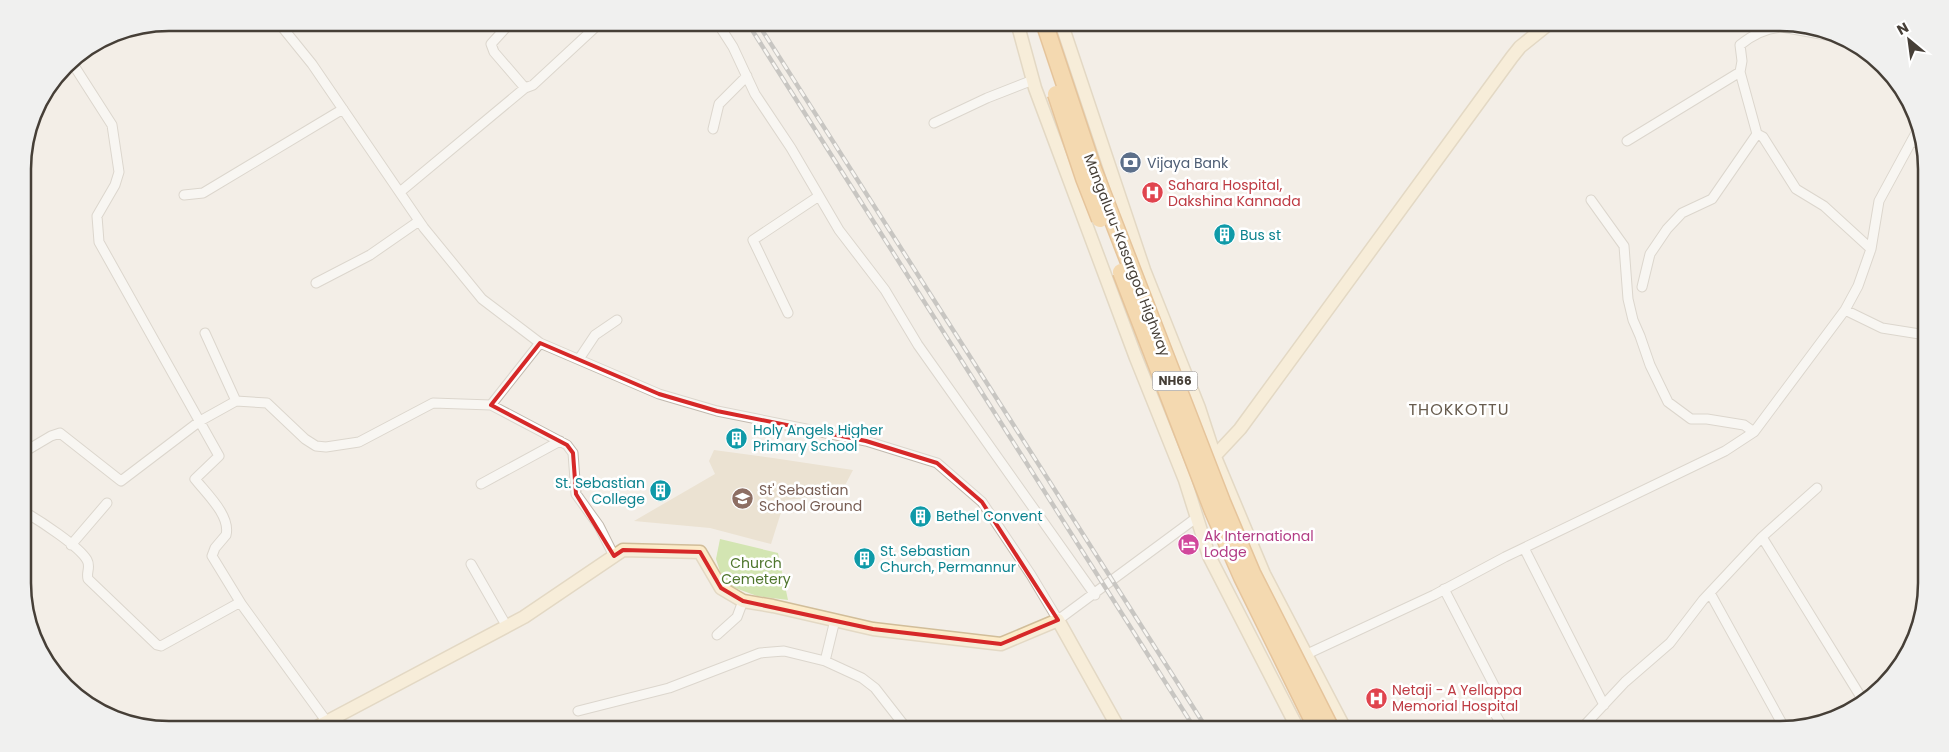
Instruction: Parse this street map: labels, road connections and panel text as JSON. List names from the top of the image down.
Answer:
{
  "streets": {
    "highway": ["Mangaluru-Kasargod Highway", "NH66"]
  },
  "districts": ["THOKKOTTU"],
  "parks": ["Church Cemetery"],
  "places": {
    "bank": ["Vijaya Bank"],
    "hospital": ["Sahara Hospital, Dakshina Kannada", "Netaji - A Yellappa Memorial Hospital"],
    "building": [
      "Bus st",
      "Holy Angels Higher Primary School",
      "St. Sebastian College",
      "Bethel Convent",
      "St. Sebastian Church, Permannur"
    ],
    "school or university": ["St' Sebastian School Ground"],
    "hotel": ["Ak International Lodge"]
  },
  "north": "top left"
}
